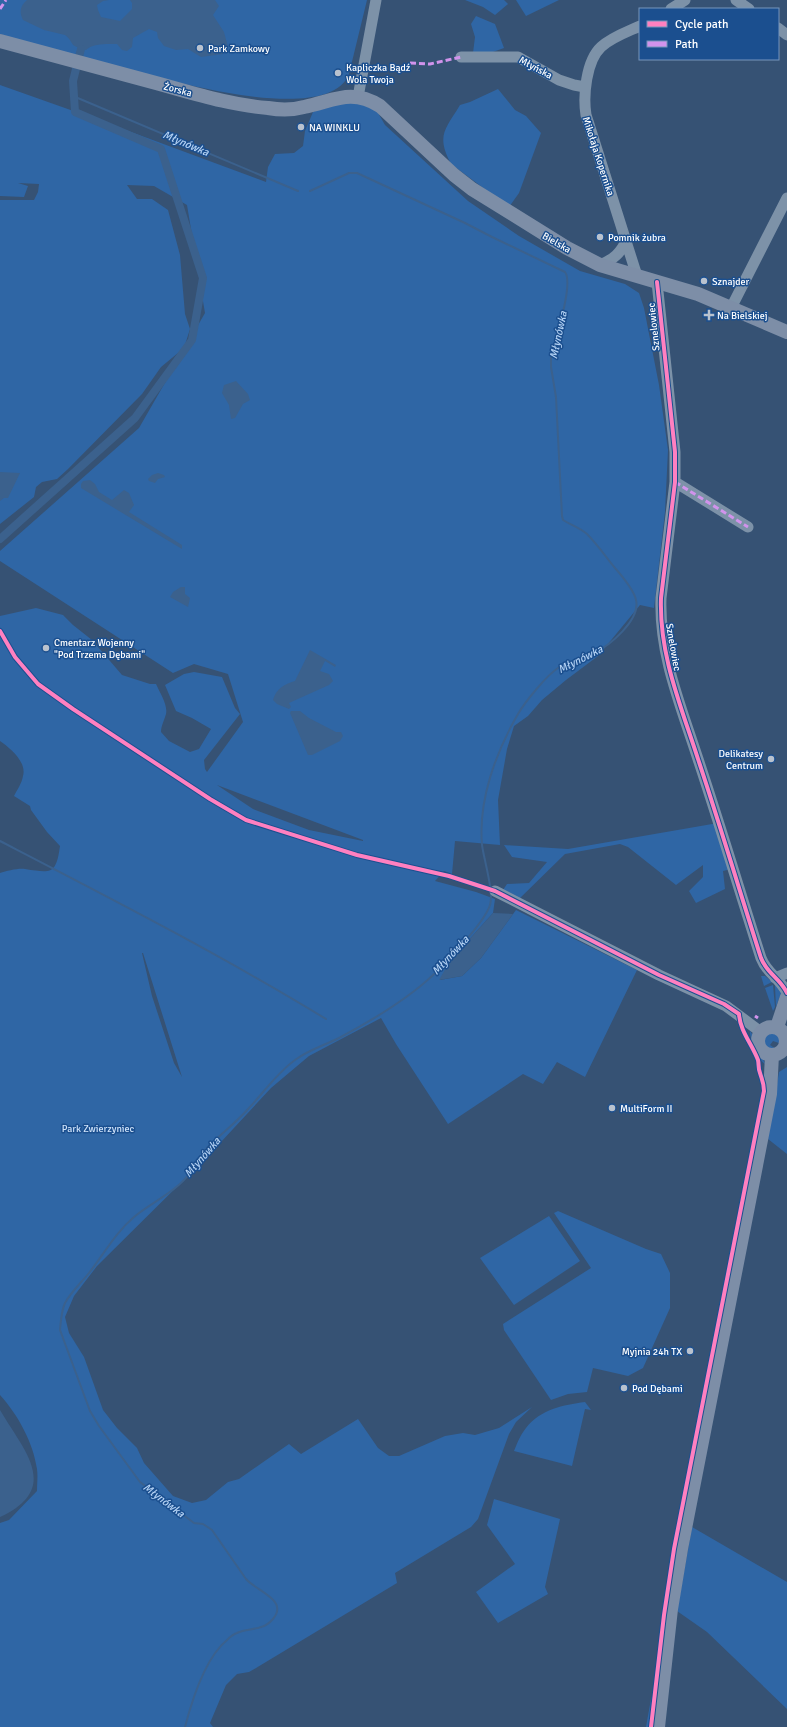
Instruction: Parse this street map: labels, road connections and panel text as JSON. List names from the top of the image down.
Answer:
{
  "streets": {
    "main road": ["Żorska", "Bielska"],
    "street": ["Młyńska", "Mikołaja Kopernika", "Sznelowiec"]
  },
  "crossings": [
    ["Młyńska", "Mikołaja Kopernika"],
    ["Żorska", "Bielska"],
    ["Mikołaja Kopernika", "Bielska"],
    ["Bielska", "Sznelowiec"]
  ],
  "water": ["Młynówka"],
  "parks": ["Park Zwierzyniec"],
  "places": {
    "other": [
      "Park Zamkowy",
      "Kapliczka Bądź Wola Twoja",
      "NA WINKLU",
      "Pomnik żubra",
      "Sznajder",
      "Cmentarz Wojenny \"Pod Trzema Dębami\"",
      "Delikatesy Centrum",
      "MultiForm II",
      "Myjnia 24h TX",
      "Pod Dębami"
    ],
    "health": ["Na Bielskiej"]
  },
  "legend": ["Cycle path", "Path"]
}
